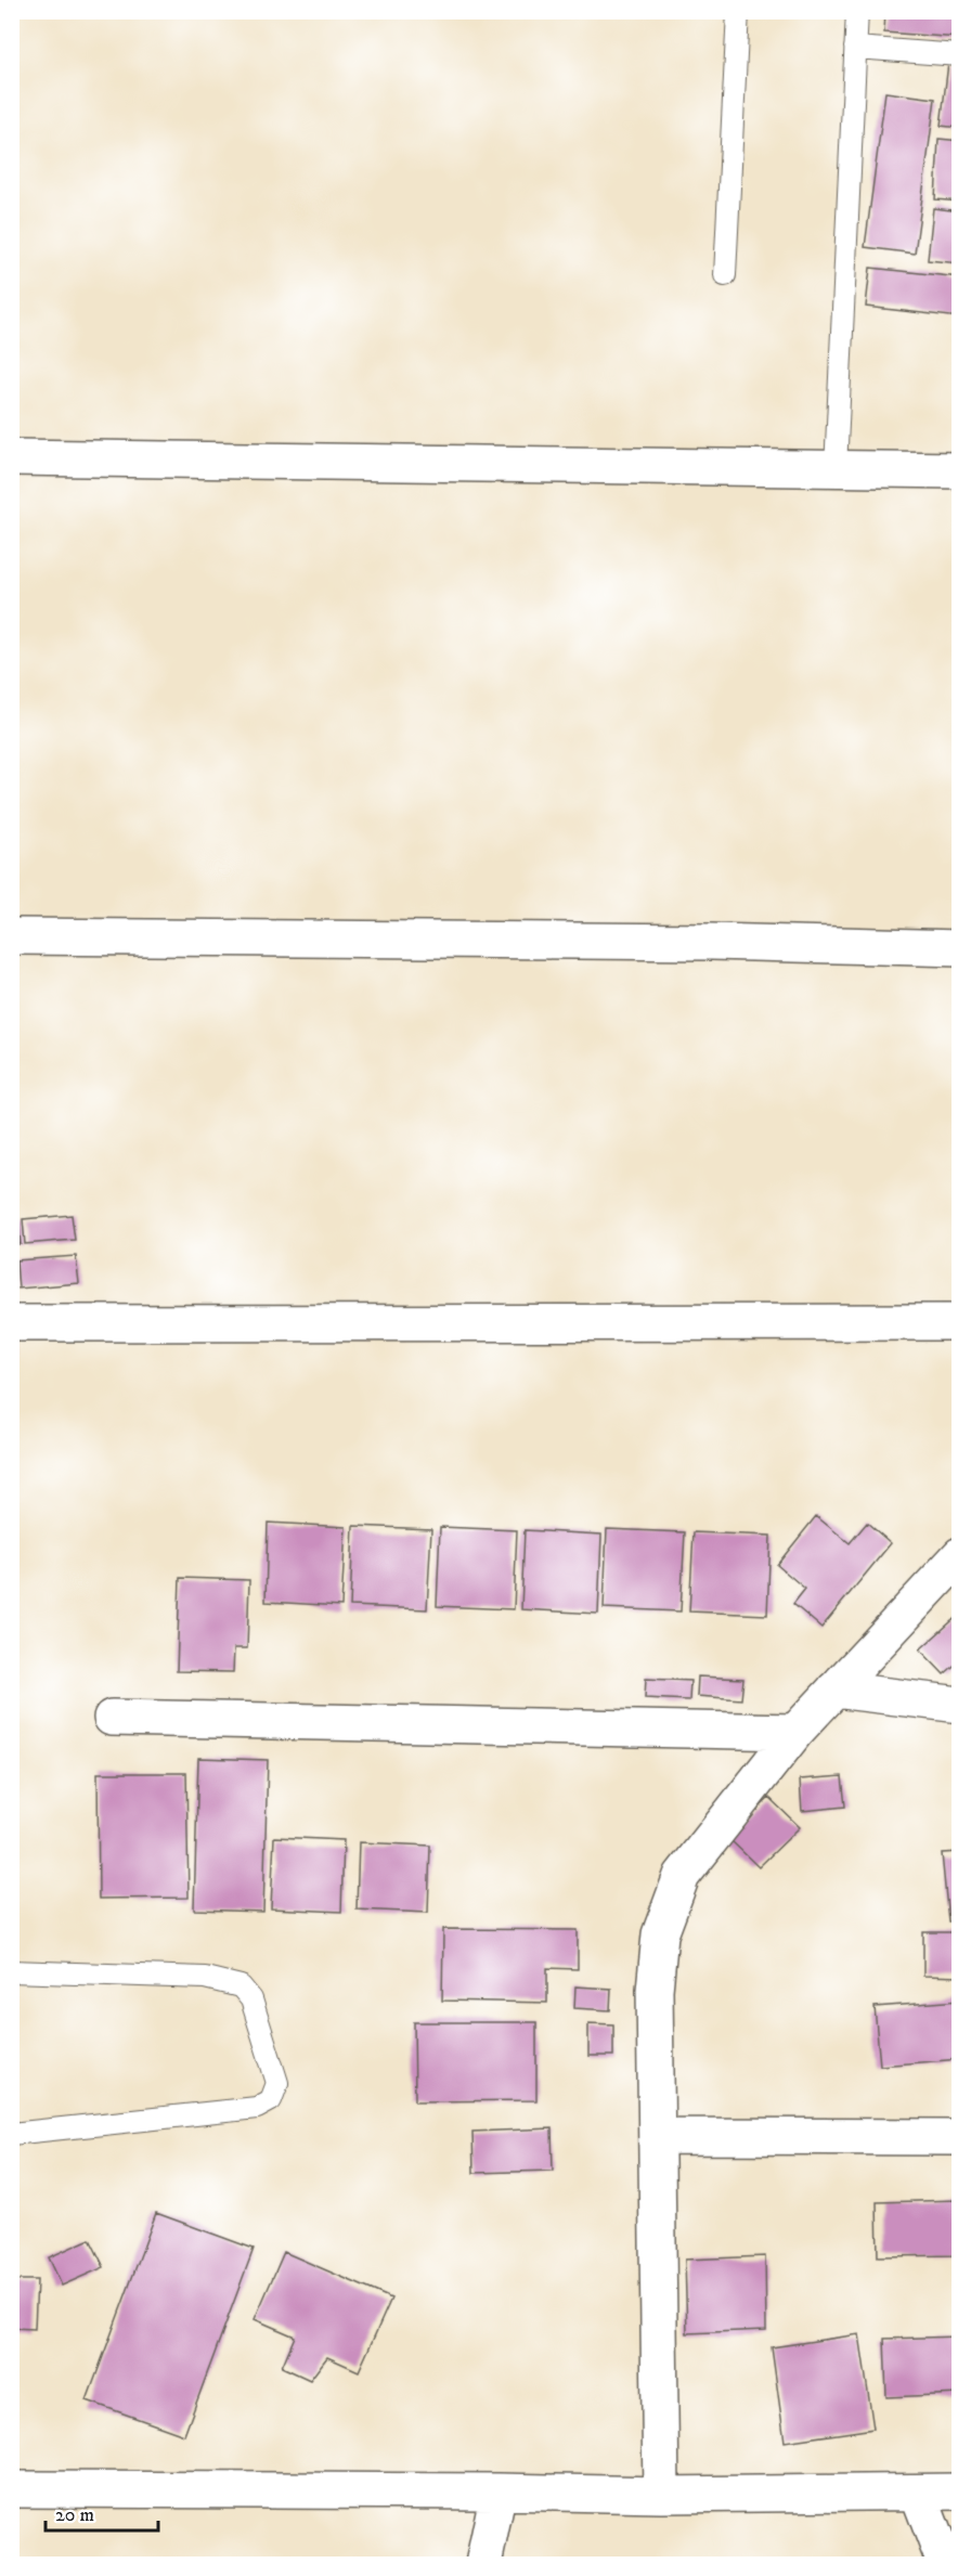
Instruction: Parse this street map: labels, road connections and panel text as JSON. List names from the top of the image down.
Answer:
{
  "scale_bar": "20 m"
}
